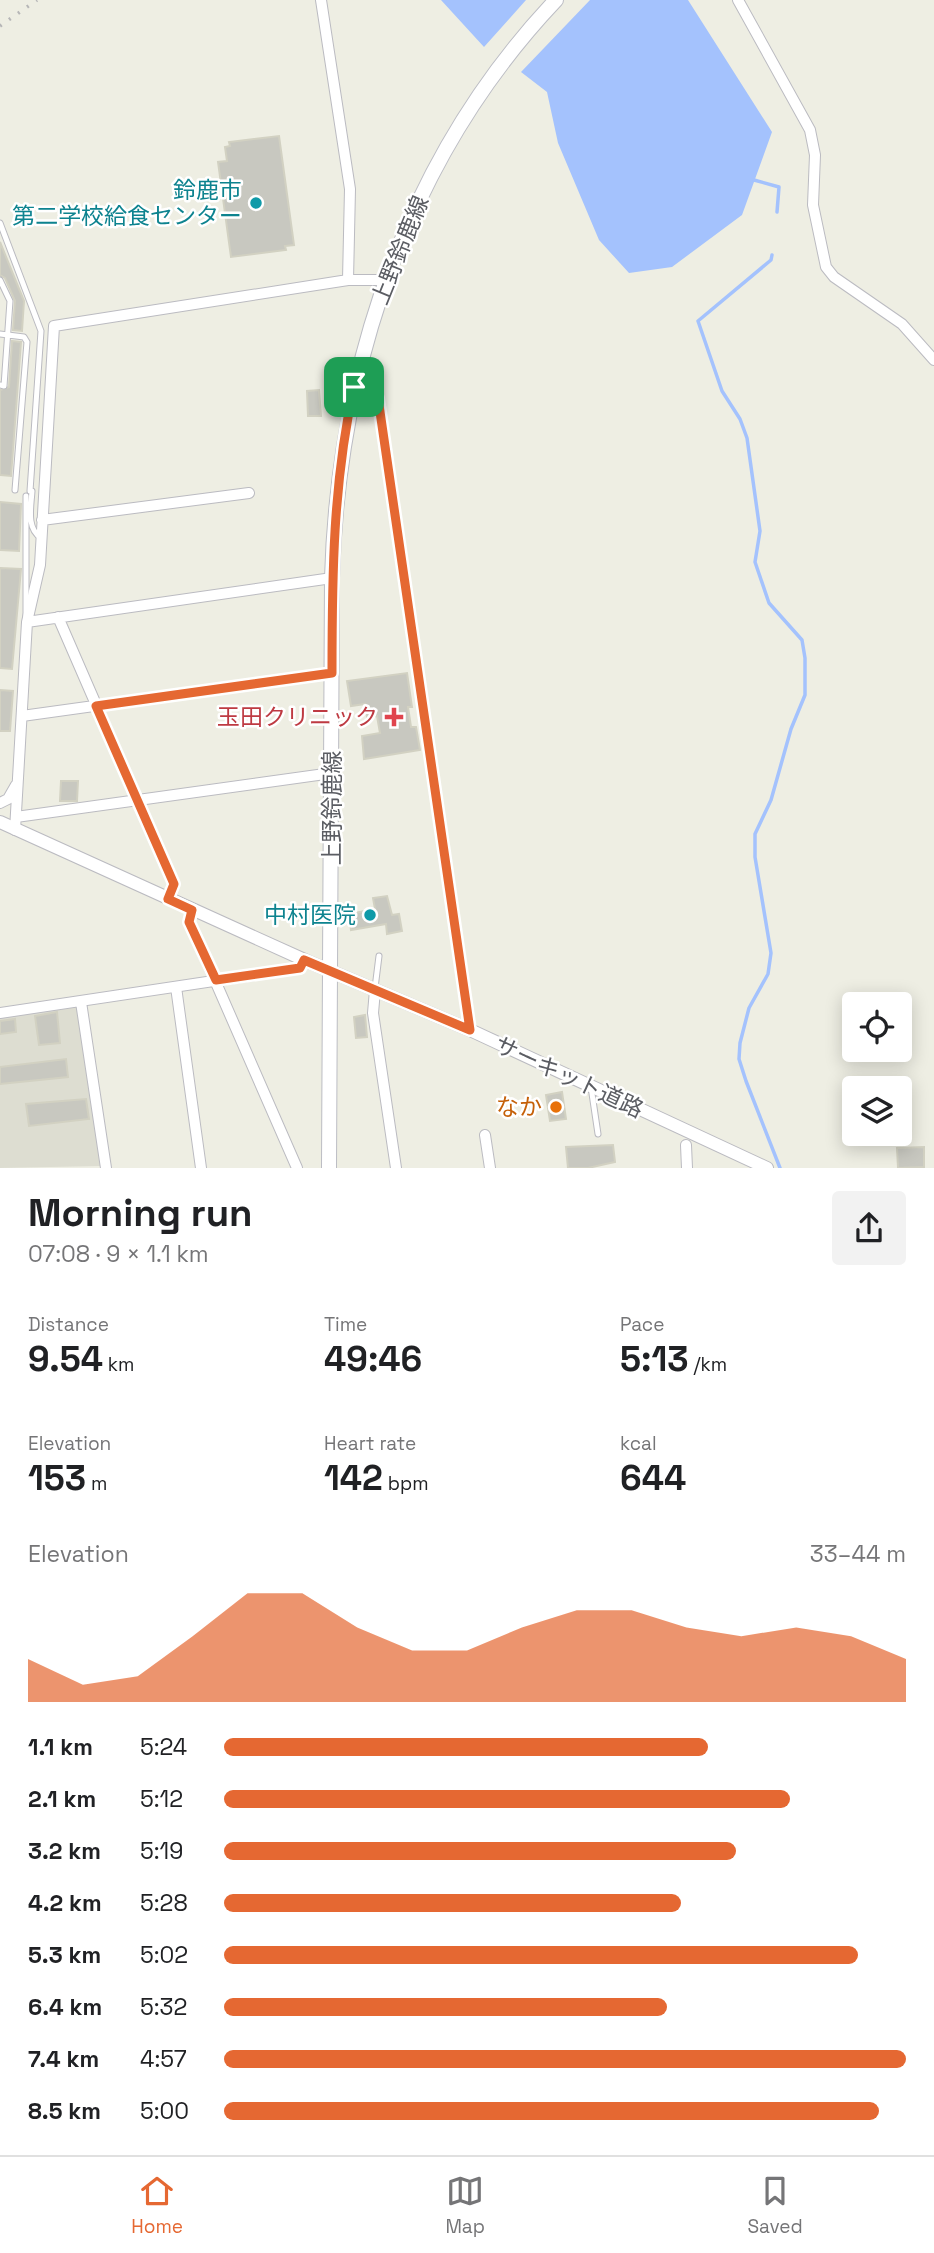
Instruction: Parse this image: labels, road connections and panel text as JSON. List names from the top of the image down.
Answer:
{
  "streets": {
    "main road": ["上野鈴鹿線"],
    "street": ["サーキット道路"]
  },
  "crossings": [
    ["上野鈴鹿線", "サーキット道路"]
  ],
  "places": {
    "other": ["鈴鹿市 第二学校給食センター", "中村医院", "なか"],
    "health": ["玉田クリニック"]
  },
  "page": {
    "heading": ["Morning run", "07:08 · 9 × 1.1 km"],
    "stats": [
      ["Distance", "9.54 km"],
      ["Time", "49:46"],
      ["Pace", "5:13 /km"],
      ["Elevation", "153 m"],
      ["Heart rate", "142 bpm"],
      ["kcal", "644"]
    ],
    "chart": ["Elevation", "33–44 m"],
    "list": [
      {
        "name": "1.1 km",
        "note": "5:24"
      },
      {
        "name": "2.1 km",
        "note": "5:12"
      },
      {
        "name": "3.2 km",
        "note": "5:19"
      },
      {
        "name": "4.2 km",
        "note": "5:28"
      },
      {
        "name": "5.3 km",
        "note": "5:02"
      },
      {
        "name": "6.4 km",
        "note": "5:32"
      },
      {
        "name": "7.4 km",
        "note": "4:57"
      },
      {
        "name": "8.5 km",
        "note": "5:00"
      }
    ],
    "tabs": ["Home", "Map", "Saved"]
  }
}
